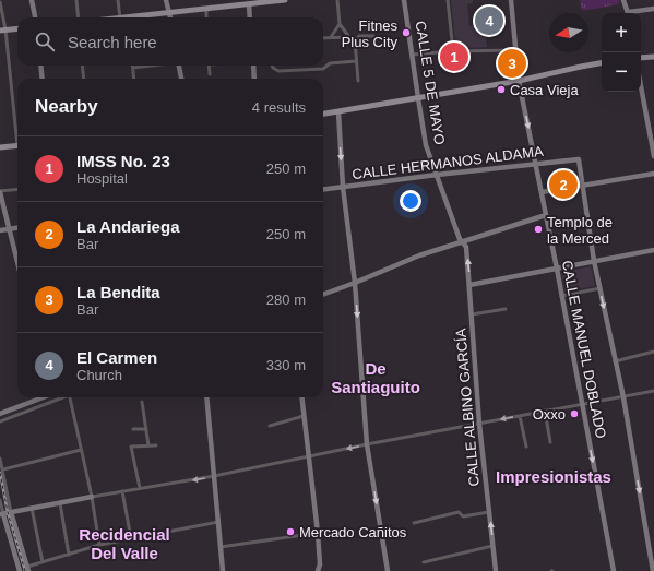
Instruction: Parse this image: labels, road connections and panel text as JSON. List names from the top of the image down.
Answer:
{
  "streets": {
    "main road": [
      "CALLE 5 DE MAYO",
      "CALLE HERMANOS ALDAMA",
      "CALLE MANUEL DOBLADO",
      "CALLE ALBINO GARCÍA"
    ]
  },
  "crossings": [
    ["CALLE 5 DE MAYO", "CALLE HERMANOS ALDAMA"],
    ["CALLE 5 DE MAYO", "CALLE ALBINO GARCÍA"],
    ["CALLE HERMANOS ALDAMA", "CALLE MANUEL DOBLADO"]
  ],
  "districts": ["De Santiaguito", "Impresionistas", "Recidencial Del Valle"],
  "places": [
    "Fitnes Plus City",
    "Casa Vieja",
    "Templo de la Merced",
    "Oxxo",
    "Mercado Cañitos"
  ],
  "north": "left",
  "page": {
    "pins": [
      "4",
      "1",
      "3",
      "2"
    ],
    "map_buttons": ["+", "−"],
    "search": "Search here",
    "heading": ["Nearby", "4 results"],
    "list": [
      {
        "mark": "1",
        "name": "IMSS No. 23",
        "note": "Hospital",
        "value": "250 m"
      },
      {
        "mark": "2",
        "name": "La Andariega",
        "note": "Bar",
        "value": "250 m"
      },
      {
        "mark": "3",
        "name": "La Bendita",
        "note": "Bar",
        "value": "280 m"
      },
      {
        "mark": "4",
        "name": "El Carmen",
        "note": "Church",
        "value": "330 m"
      }
    ]
  }
}
